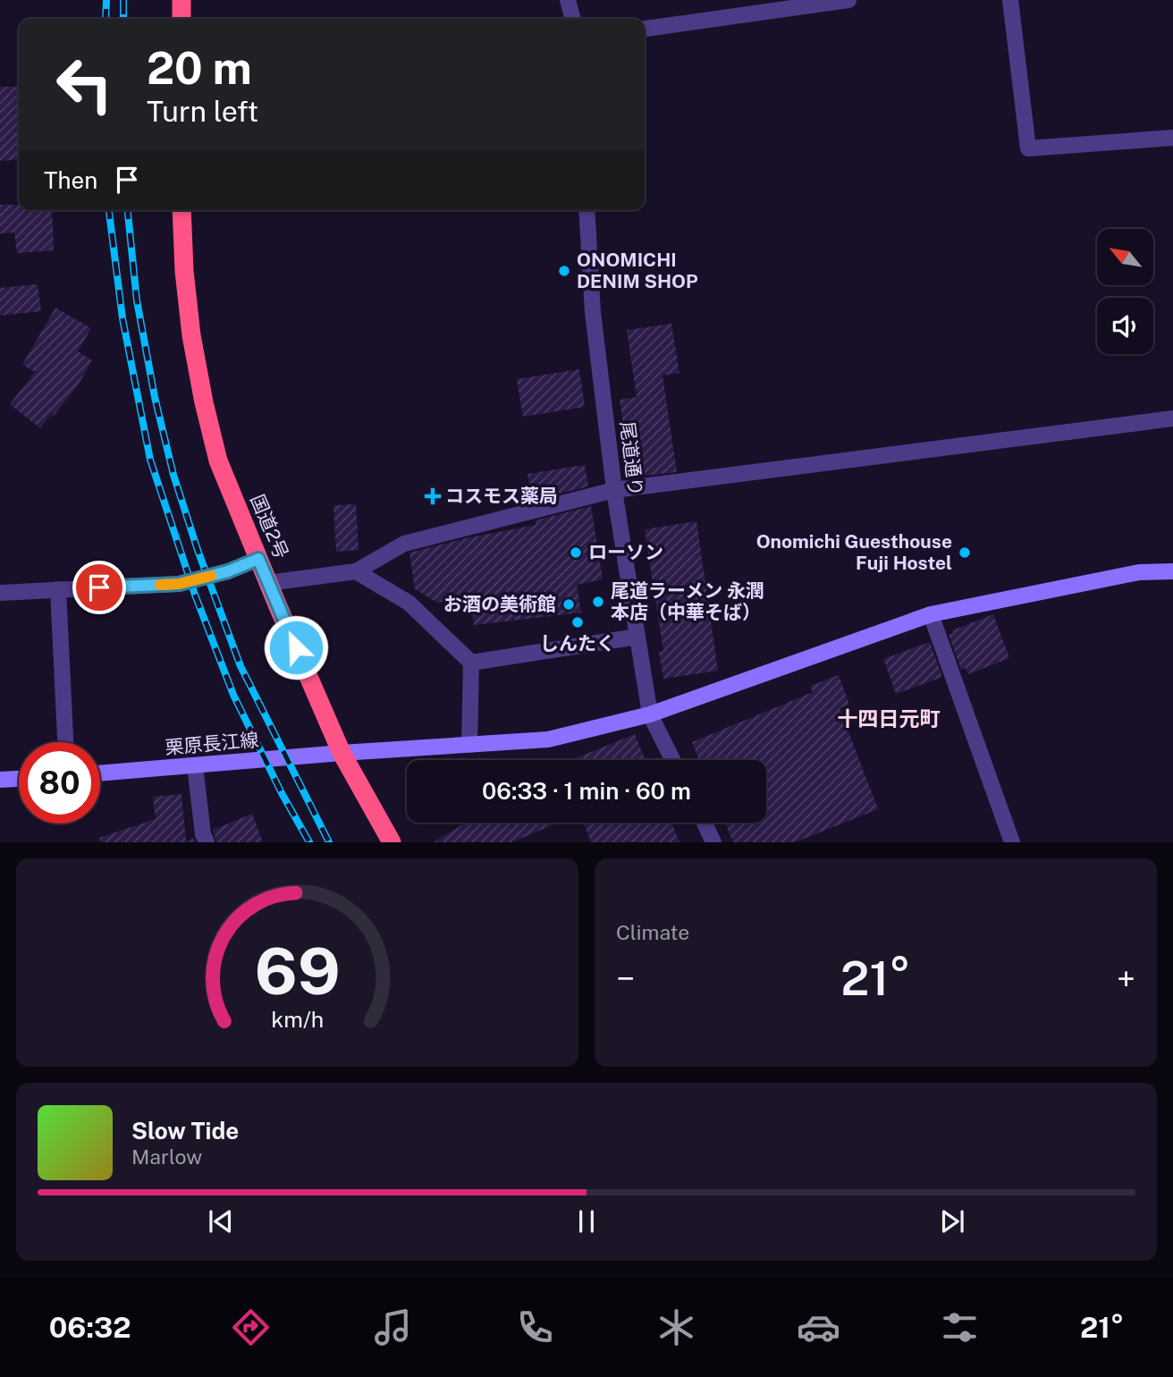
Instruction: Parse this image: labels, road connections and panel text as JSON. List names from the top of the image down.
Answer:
{
  "streets": {
    "highway": ["国道2号"],
    "street": ["尾道通り", "栗原長江線"]
  },
  "crossings": [
    ["尾道通り", "栗原長江線"],
    ["国道2号", "栗原長江線"]
  ],
  "districts": ["十四日元町"],
  "places": {
    "other": [
      "ONOMICHI DENIM SHOP",
      "ローソン",
      "Onomichi Guesthouse Fuji Hostel",
      "尾道ラーメン 永潤 本店（中華そば）",
      "お酒の美術館",
      "しんたく"
    ],
    "health": ["コスモス薬局"]
  },
  "north": "top left",
  "page": {
    "turn": ["20 m", "Turn left"],
    "then": "Then",
    "limit": "80",
    "trip": "06:33 · 1 min · 60 m",
    "tile": "Climate",
    "heat": ["−", "21°", "+"],
    "song": ["Slow Tide", "Marlow"],
    "tabs": ["06:32", "21°"],
    "gauge": ["69", "km/h"]
  }
}
